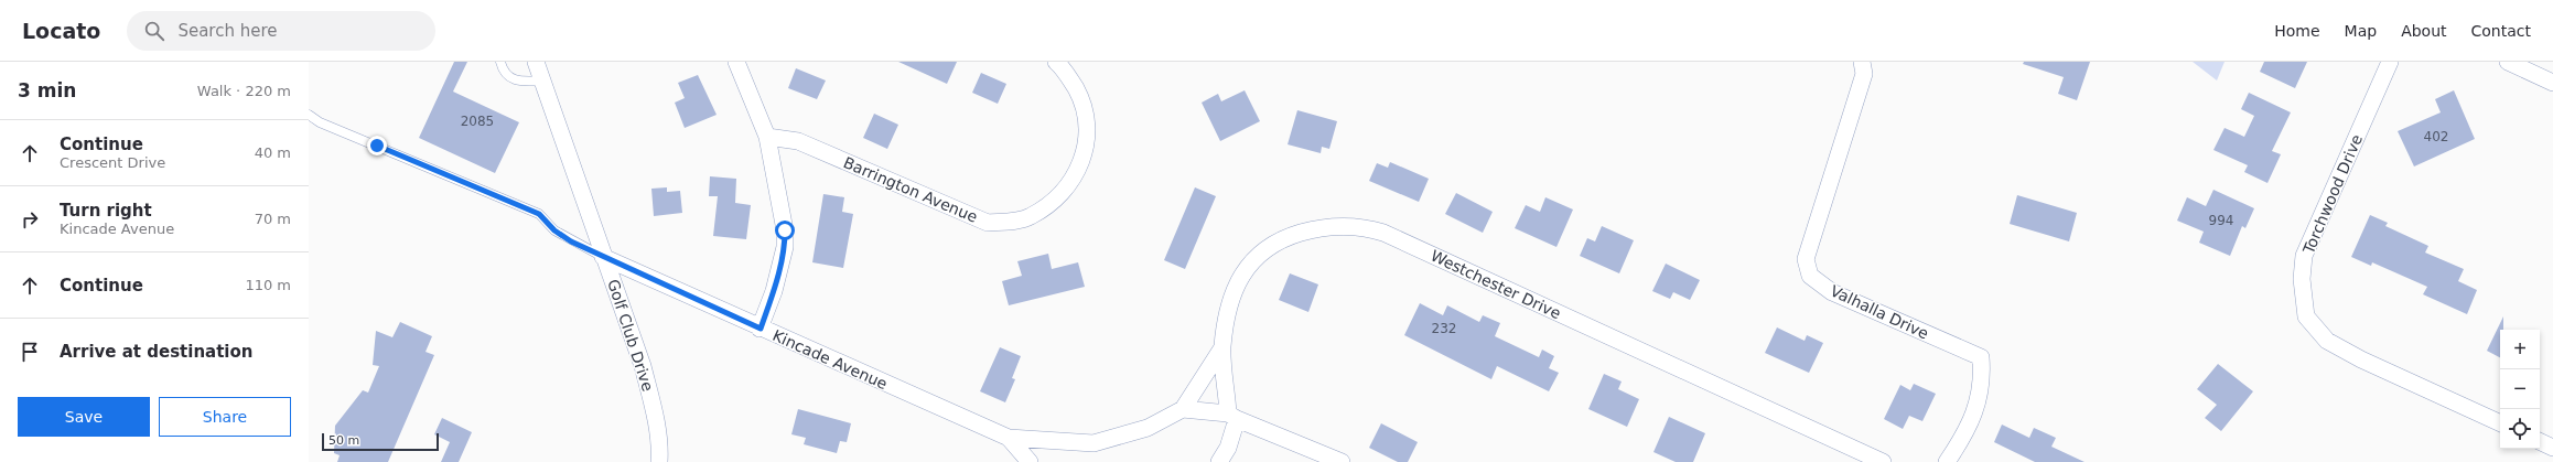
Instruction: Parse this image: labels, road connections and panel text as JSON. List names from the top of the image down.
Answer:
{
  "streets": {
    "street": [
      "Barrington Avenue",
      "Torchwood Drive",
      "Westchester Drive",
      "Valhalla Drive",
      "Golf Club Drive",
      "Kincade Avenue"
    ]
  },
  "crossings": [
    ["Golf Club Drive", "Kincade Avenue"]
  ],
  "house_numbers": [
    "2085",
    "402",
    "994",
    "232"
  ],
  "scale_bar": "50 m",
  "page": {
    "header": "Locato",
    "search": "Search here",
    "nav": [
      "Home",
      "Map",
      "About",
      "Contact"
    ],
    "heading": ["3 min", "Walk · 220 m"],
    "list": [
      ["Continue", "Crescent Drive", "40 m"],
      ["Turn right", "Kincade Avenue", "70 m"],
      ["Continue", "110 m"],
      "Arrive at destination"
    ],
    "map_buttons": ["+", "−"],
    "buttons": ["Save", "Share"],
    "scale": "50 m"
  }
}
